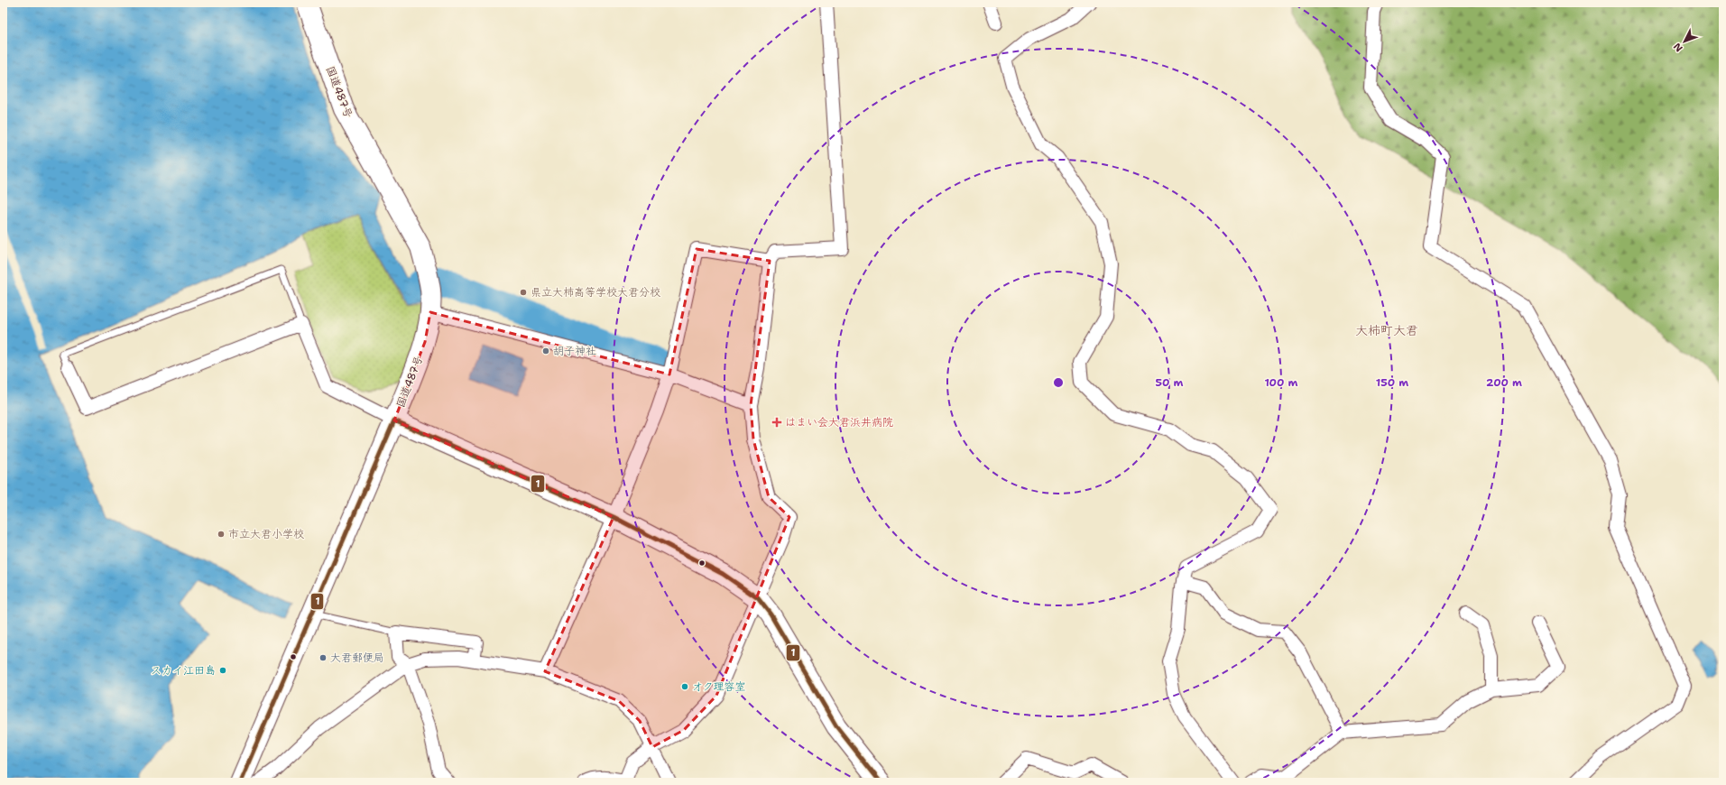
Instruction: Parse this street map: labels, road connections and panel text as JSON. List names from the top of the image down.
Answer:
{
  "streets": {
    "main road": ["国道487号"]
  },
  "districts": ["大柿町大君"],
  "places": {
    "other": [
      "県立大柿高等学校大君分校",
      "胡子神社",
      "市立大君小学校",
      "大君郵便局",
      "スカイ江田島",
      "オク理容室"
    ],
    "health": ["はまい会大君浜井病院"]
  },
  "lines": ["transit line 1"],
  "north": "bottom left",
  "rings": [
    "50 m",
    "100 m",
    "150 m",
    "200 m"
  ]
}
